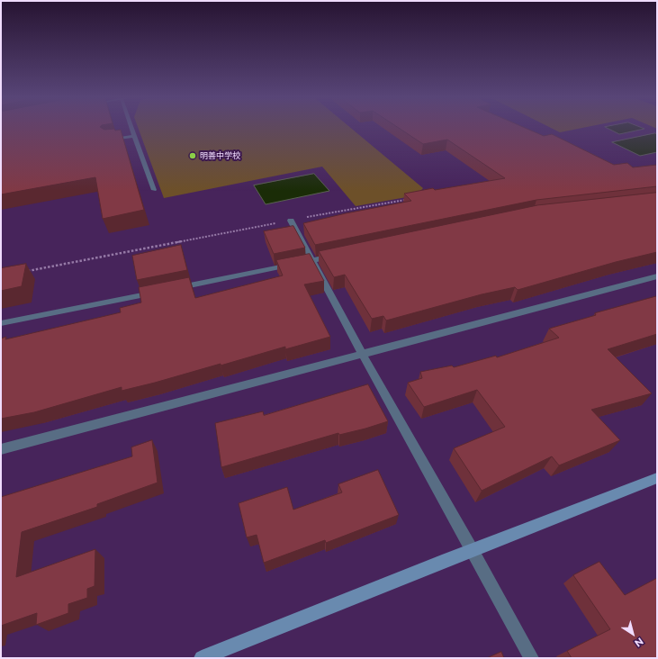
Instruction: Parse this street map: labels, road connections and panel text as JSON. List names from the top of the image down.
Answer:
{
  "places": ["明善中学校"],
  "north": "bottom right"
}
